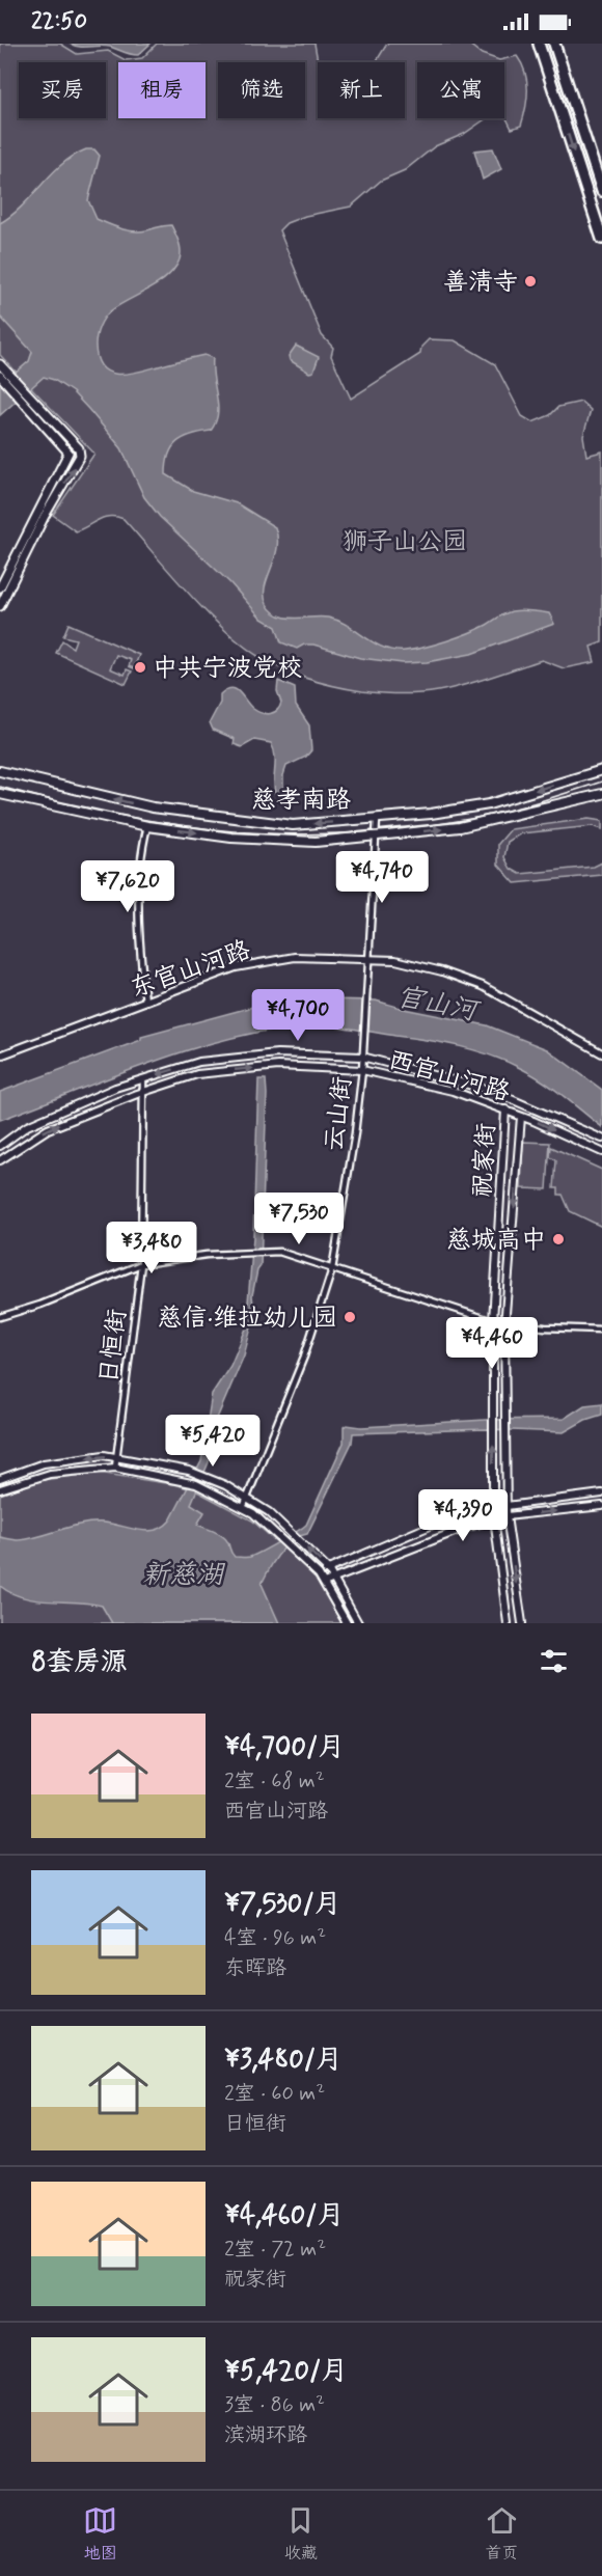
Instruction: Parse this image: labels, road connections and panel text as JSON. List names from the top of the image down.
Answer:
{
  "streets": {
    "main road": ["慈孝南路"],
    "street": [
      "东官山河路",
      "西官山河路",
      "云山街",
      "祝家街",
      "日恒街"
    ]
  },
  "crossings": [
    ["慈孝南路", "云山街"],
    ["东官山河路", "云山街"],
    ["西官山河路", "云山街"],
    ["西官山河路", "祝家街"],
    ["西官山河路", "日恒街"]
  ],
  "water": ["官山河", "新慈湖"],
  "parks": ["狮子山公园"],
  "places": [
    "善清寺",
    "中共宁波党校",
    "慈城高中",
    "慈信·维拉幼儿园"
  ],
  "page": {
    "status": "22:50",
    "chip": [
      "买房",
      "租房",
      "筛选",
      "新上",
      "公寓"
    ],
    "price": [
      "¥4,740",
      "¥7,620",
      "¥4,700",
      "¥7,530",
      "¥3,480",
      "¥4,460",
      "¥5,420",
      "¥4,390"
    ],
    "heading": "8套房源",
    "list": [
      {
        "name": "¥4,700/月",
        "note": "2室 · 68 m² · 西官山河路"
      },
      {
        "name": "¥7,530/月",
        "note": "4室 · 96 m² · 东晖路"
      },
      {
        "name": "¥3,480/月",
        "note": "2室 · 60 m² · 日恒街"
      },
      {
        "name": "¥4,460/月",
        "note": "2室 · 72 m² · 祝家街"
      },
      {
        "name": "¥5,420/月",
        "note": "3室 · 86 m² · 滨湖环路"
      }
    ],
    "tabs": ["地图", "收藏", "首页"]
  }
}
